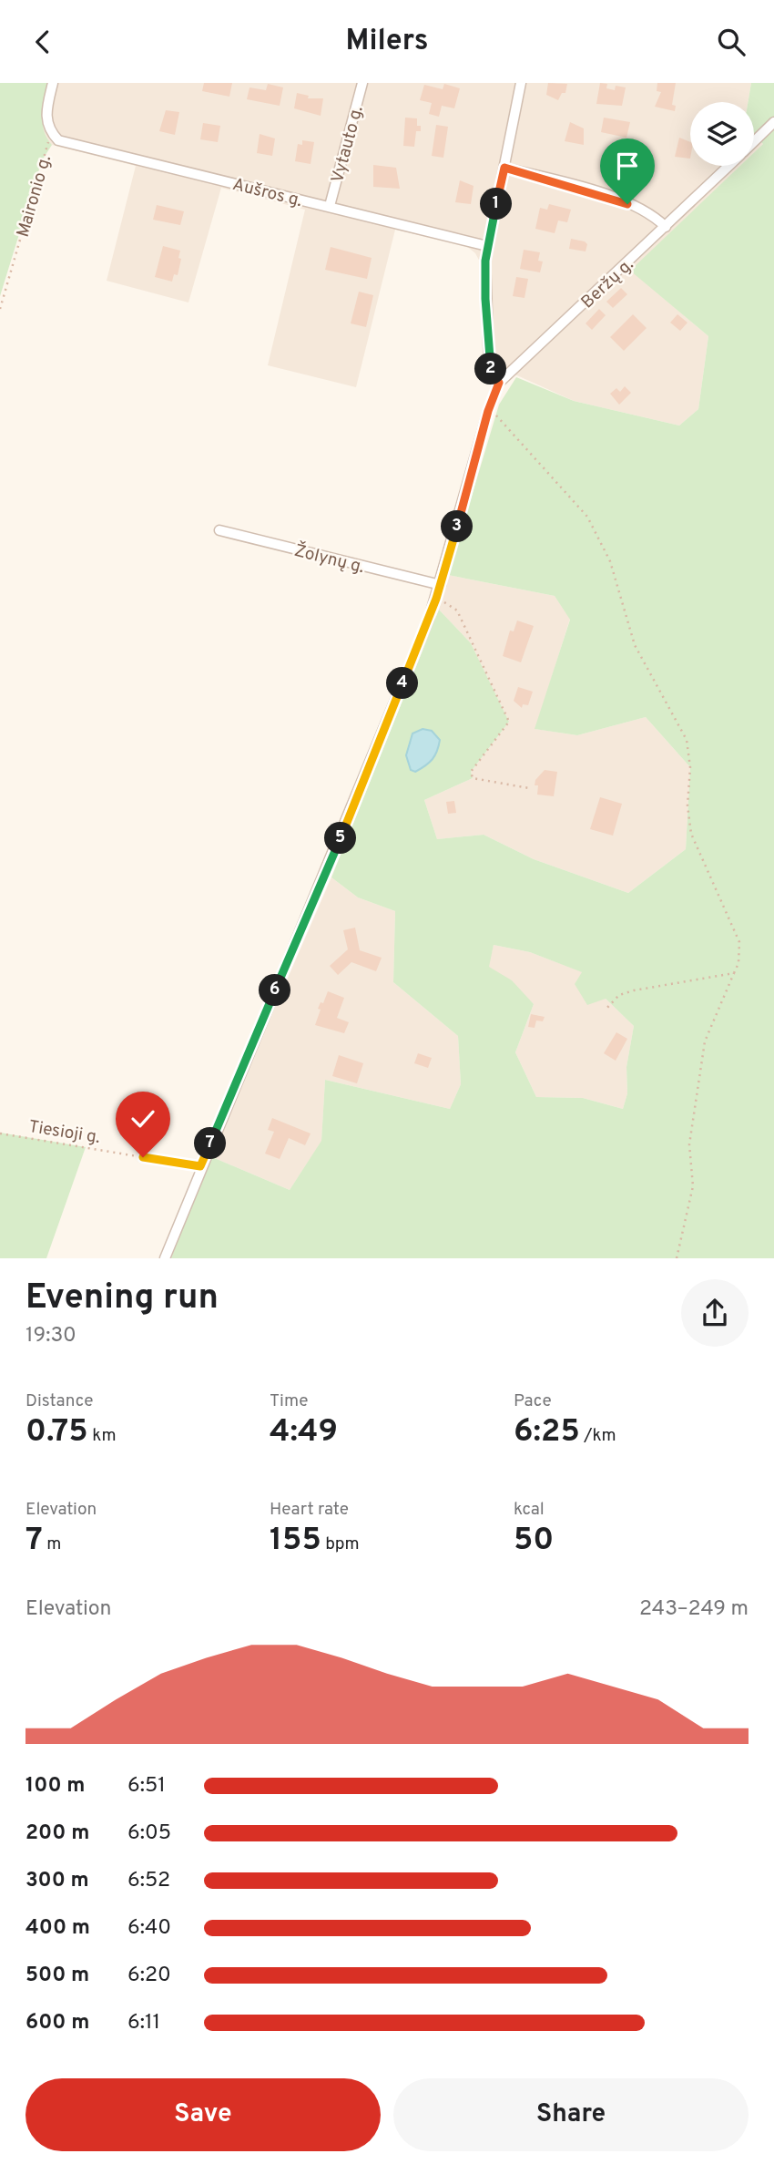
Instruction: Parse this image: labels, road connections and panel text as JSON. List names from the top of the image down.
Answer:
{
  "streets": {
    "street": [
      "Vytauto g.",
      "Aušros g.",
      "Maironio g.",
      "Beržų g.",
      "Žolynų g."
    ],
    "path": ["Tiesioji g."]
  },
  "crossings": [
    ["Vytauto g.", "Aušros g."],
    ["Aušros g.", "Maironio g."]
  ],
  "page": {
    "header": "Milers",
    "pins": [
      "1",
      "2",
      "3",
      "4",
      "5",
      "6",
      "7"
    ],
    "heading": ["Evening run", "19:30"],
    "stats": [
      ["Distance", "0.75 km"],
      ["Time", "4:49"],
      ["Pace", "6:25 /km"],
      ["Elevation", "7 m"],
      ["Heart rate", "155 bpm"],
      ["kcal", "50"]
    ],
    "chart": ["Elevation", "243–249 m"],
    "list": [
      {
        "name": "100 m",
        "note": "6:51"
      },
      {
        "name": "200 m",
        "note": "6:05"
      },
      {
        "name": "300 m",
        "note": "6:52"
      },
      {
        "name": "400 m",
        "note": "6:40"
      },
      {
        "name": "500 m",
        "note": "6:20"
      },
      {
        "name": "600 m",
        "note": "6:11"
      }
    ],
    "buttons": ["Save", "Share"]
  }
}
